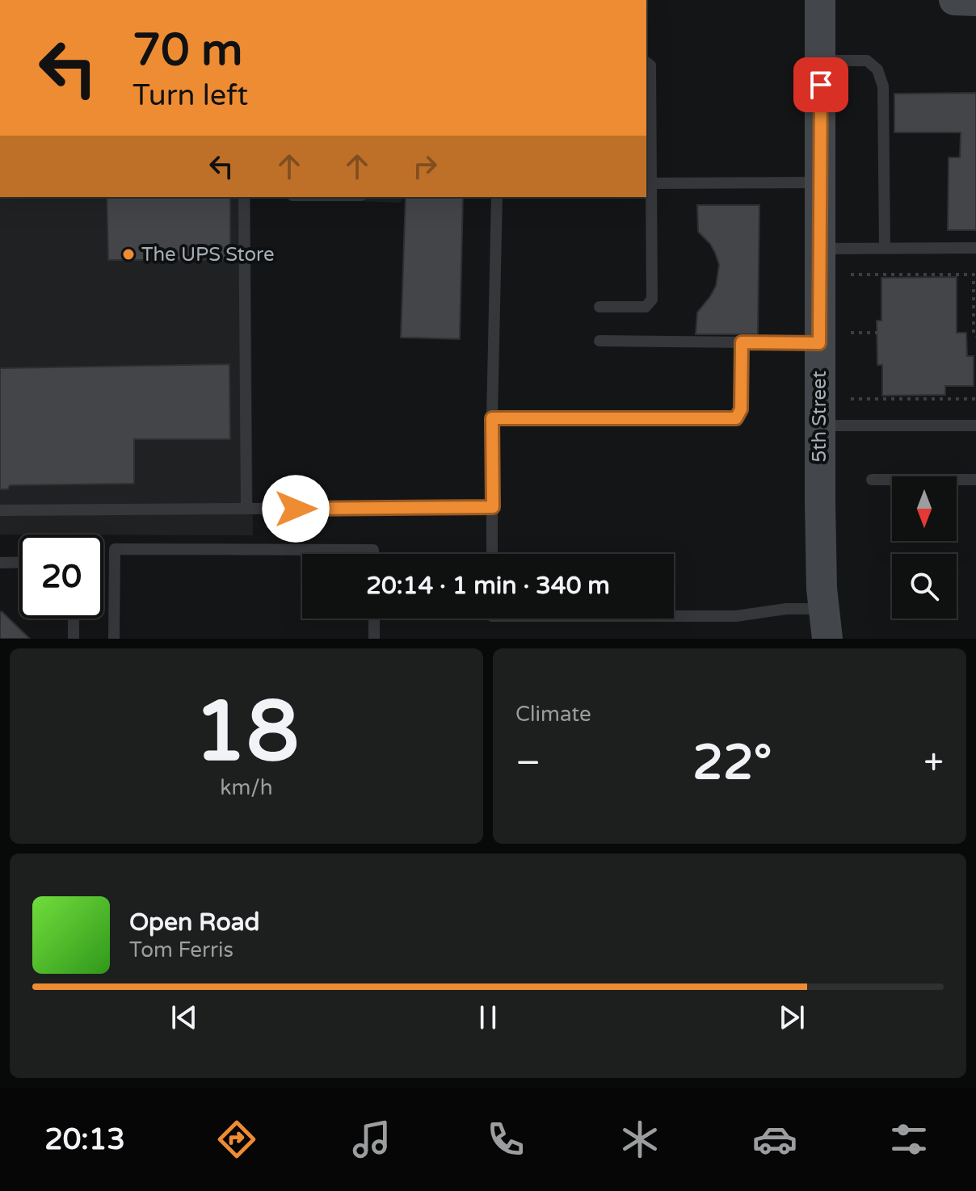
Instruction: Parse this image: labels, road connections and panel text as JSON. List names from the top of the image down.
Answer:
{
  "streets": {
    "main road": ["5th Street"]
  },
  "places": ["The UPS Store"],
  "north": "bottom",
  "page": {
    "turn": ["70 m", "Turn left"],
    "limit": "20",
    "trip": "20:14 · 1 min · 340 m",
    "tile": [
      ["18", "km/h"],
      "Climate"
    ],
    "heat": ["−", "22°", "+"],
    "song": ["Open Road", "Tom Ferris"],
    "tabs": "20:13"
  }
}
